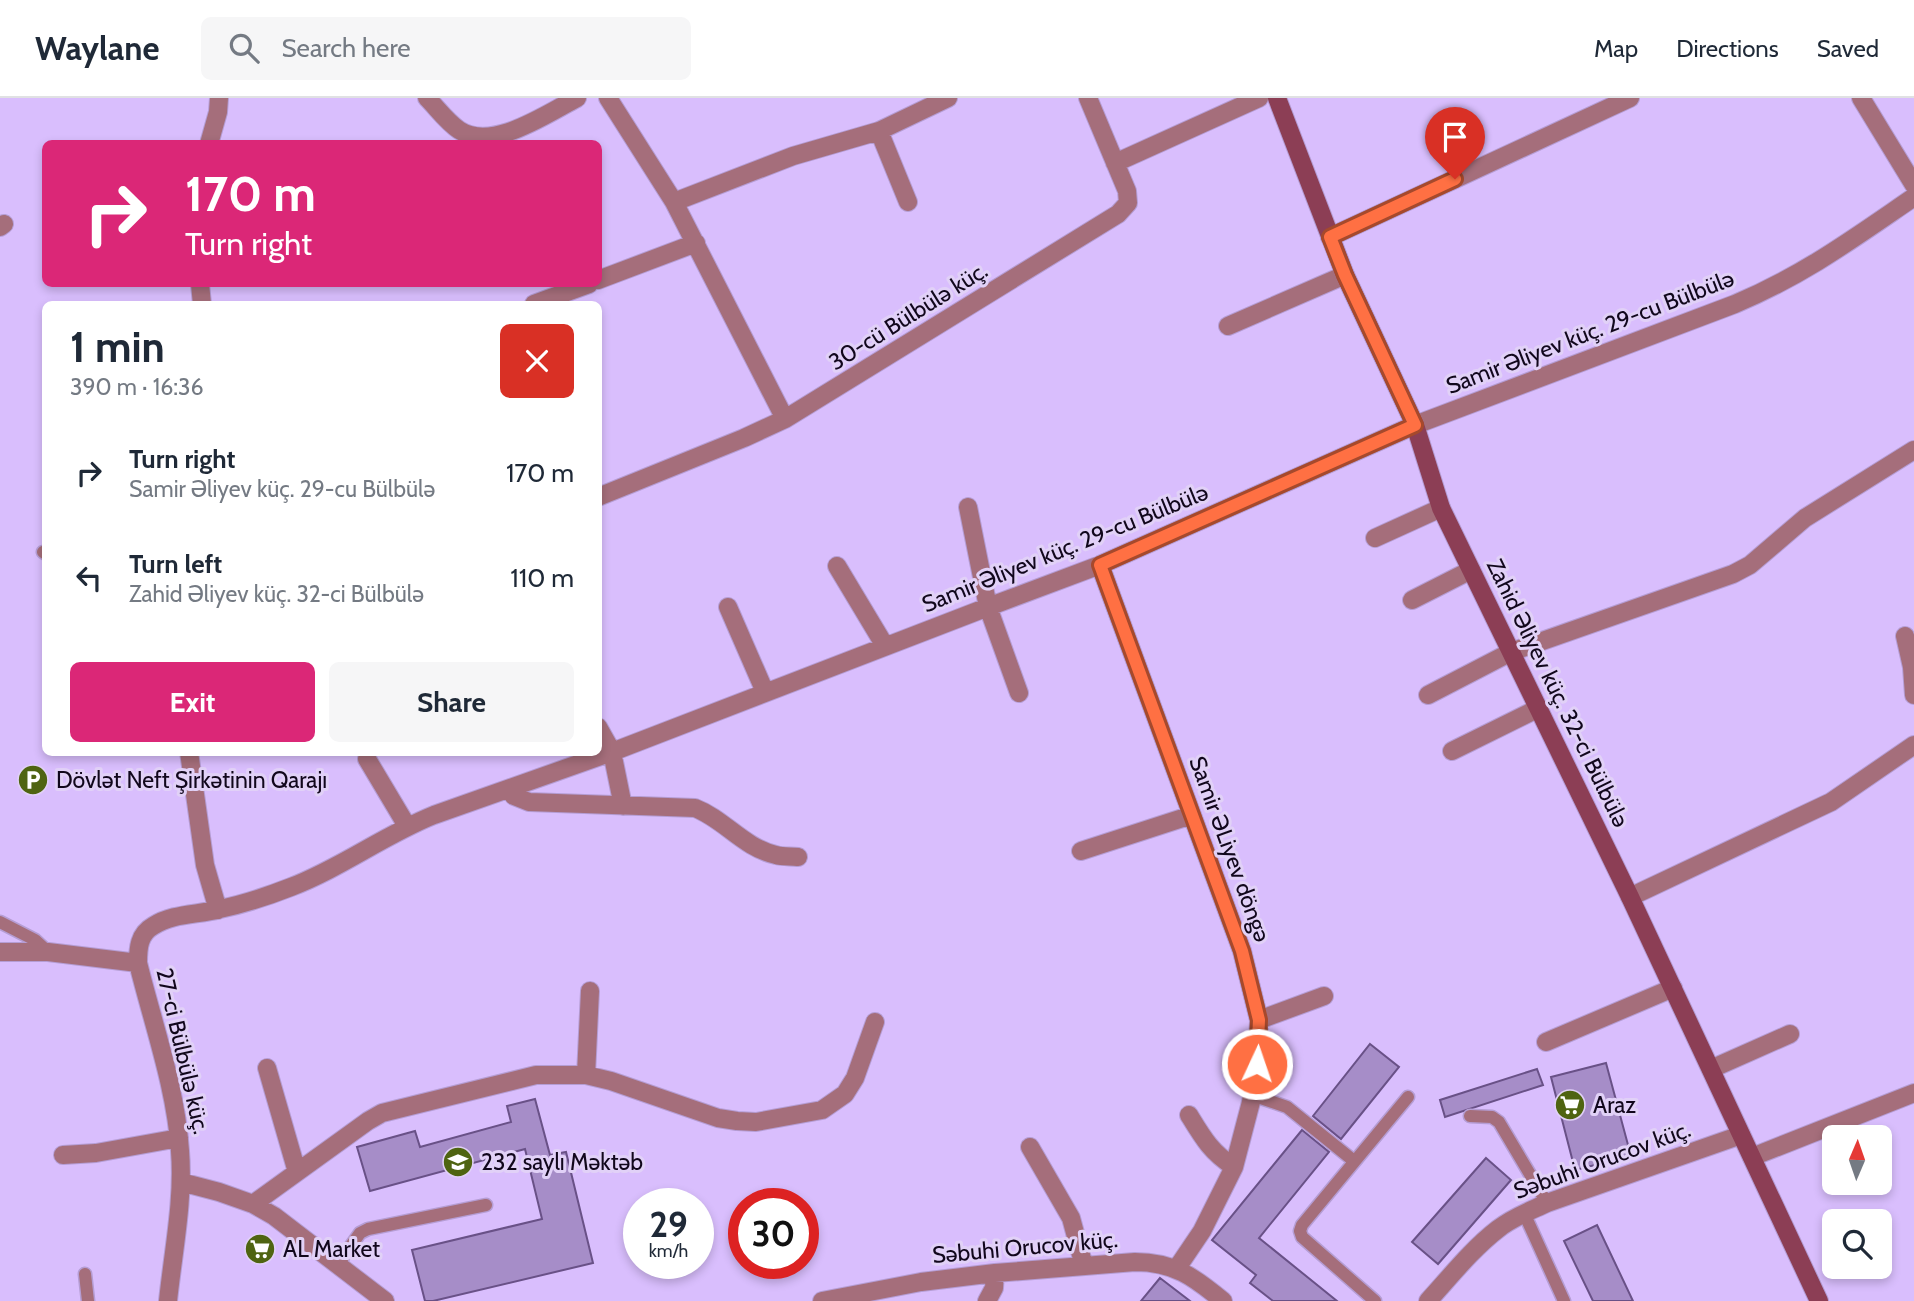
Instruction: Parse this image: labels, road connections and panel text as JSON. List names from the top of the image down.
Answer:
{
  "streets": {
    "street": [
      "30-cü Bülbülə küç.",
      "Samir Əliyev küç. 29-cu Bülbülə",
      "Zahid Əliyev küç. 32-ci Bülbülə",
      "Samir ƏLiyev döngə",
      "27-ci Bülbülə küç.",
      "Səbuhi Orucov küç."
    ]
  },
  "crossings": [
    ["Samir Əliyev küç. 29-cu Bülbülə", "Zahid Əliyev küç. 32-ci Bülbülə"],
    ["Samir Əliyev küç. 29-cu Bülbülə", "Samir ƏLiyev döngə"],
    ["Samir Əliyev küç. 29-cu Bülbülə", "27-ci Bülbülə küç."],
    ["Zahid Əliyev küç. 32-ci Bülbülə", "Səbuhi Orucov küç."],
    ["Samir ƏLiyev döngə", "Səbuhi Orucov küç."]
  ],
  "places": {
    "parking": ["Dövlət Neft Şirkətinin Qarajı"],
    "supermarket": ["Araz", "AL Market"],
    "school or university": ["232 saylı Məktəb"]
  },
  "north": "top",
  "page": {
    "header": "Waylane",
    "search": "Search here",
    "nav": ["Map", "Directions", "Saved"],
    "turn": ["170 m", "Turn right"],
    "heading": ["1 min", "390 m · 16:36"],
    "list": [
      {
        "name": "Turn right",
        "note": "Samir Əliyev küç. 29-cu Bülbülə",
        "value": "170 m"
      },
      {
        "name": "Turn left",
        "note": "Zahid Əliyev küç. 32-ci Bülbülə",
        "value": "110 m"
      }
    ],
    "buttons": ["Exit", "Share"],
    "speed": "29 km/h",
    "limit": "30"
  }
}
